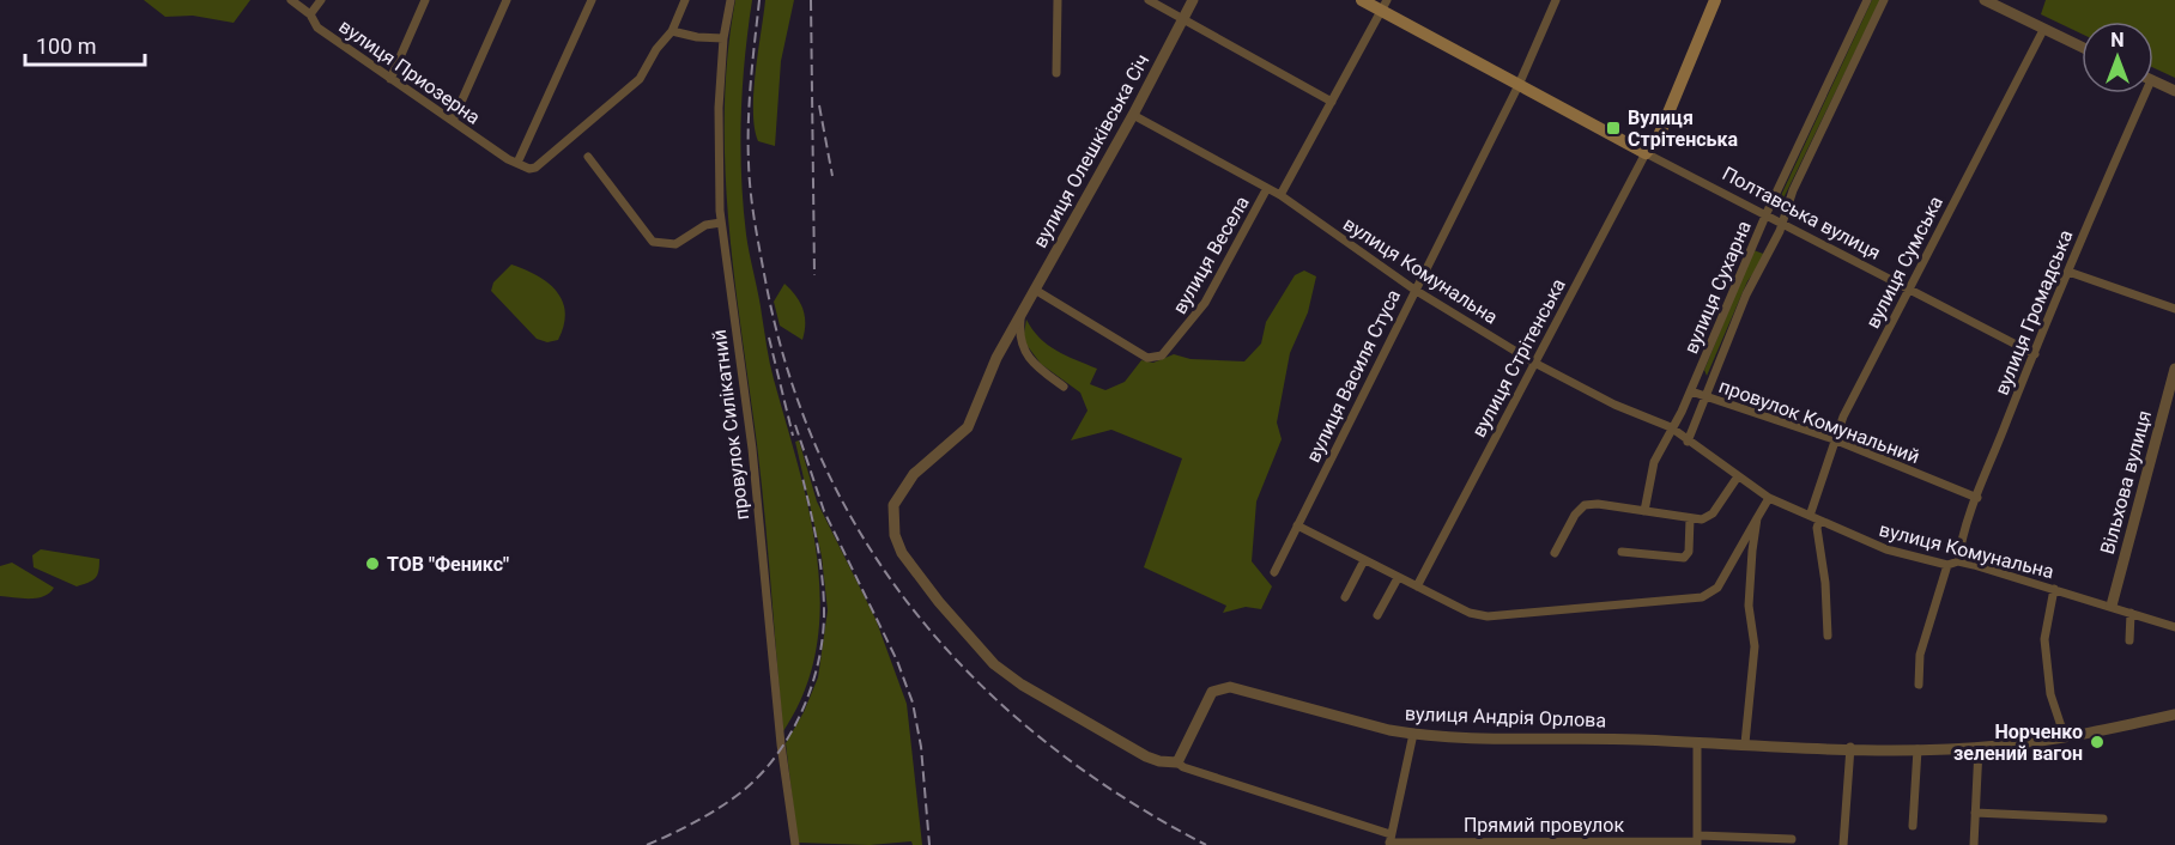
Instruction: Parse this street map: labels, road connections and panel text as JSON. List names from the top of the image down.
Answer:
{
  "streets": {
    "main road": ["Полтавська вулиця", "вулиця Стрітенська"],
    "street": [
      "вулиця Приозерна",
      "вулиця Олешківська Січ",
      "вулиця Весела",
      "вулиця Сумська",
      "вулиця Комунальна",
      "вулиця Сухарна",
      "вулиця Громадська",
      "вулиця Василя Стуса",
      "провулок Комунальний",
      "провулок Силікатний",
      "Вільхова вулиця",
      "вулиця Андрія Орлова",
      "Прямий провулок"
    ]
  },
  "crossings": [
    ["вулиця Олешківська Січ", "вулиця Весела"],
    ["вулиця Олешківська Січ", "вулиця Комунальна"],
    ["Полтавська вулиця", "вулиця Весела"],
    ["Полтавська вулиця", "вулиця Сумська"],
    ["Полтавська вулиця", "вулиця Сухарна"],
    ["Полтавська вулиця", "вулиця Громадська"],
    ["Полтавська вулиця", "вулиця Стрітенська"],
    ["Полтавська вулиця", "вулиця Василя Стуса"],
    ["вулиця Весела", "вулиця Комунальна"],
    ["вулиця Сумська", "вулиця Комунальна"],
    ["вулиця Сумська", "провулок Комунальний"],
    ["вулиця Комунальна", "вулиця Сухарна"],
    ["вулиця Комунальна", "вулиця Громадська"],
    ["вулиця Комунальна", "вулиця Стрітенська"],
    ["вулиця Комунальна", "вулиця Василя Стуса"],
    ["вулиця Комунальна", "Вільхова вулиця"],
    ["вулиця Сухарна", "провулок Комунальний"],
    ["вулиця Громадська", "провулок Комунальний"],
    ["вулиця Андрія Орлова", "Прямий провулок"]
  ],
  "places": {
    "transit": ["Вулиця Стрітенська"],
    "other": ["ТОВ \"Феникс\"", "Норченко зелений вагон"]
  },
  "scale_bar": "100 m",
  "north": "top"
}
